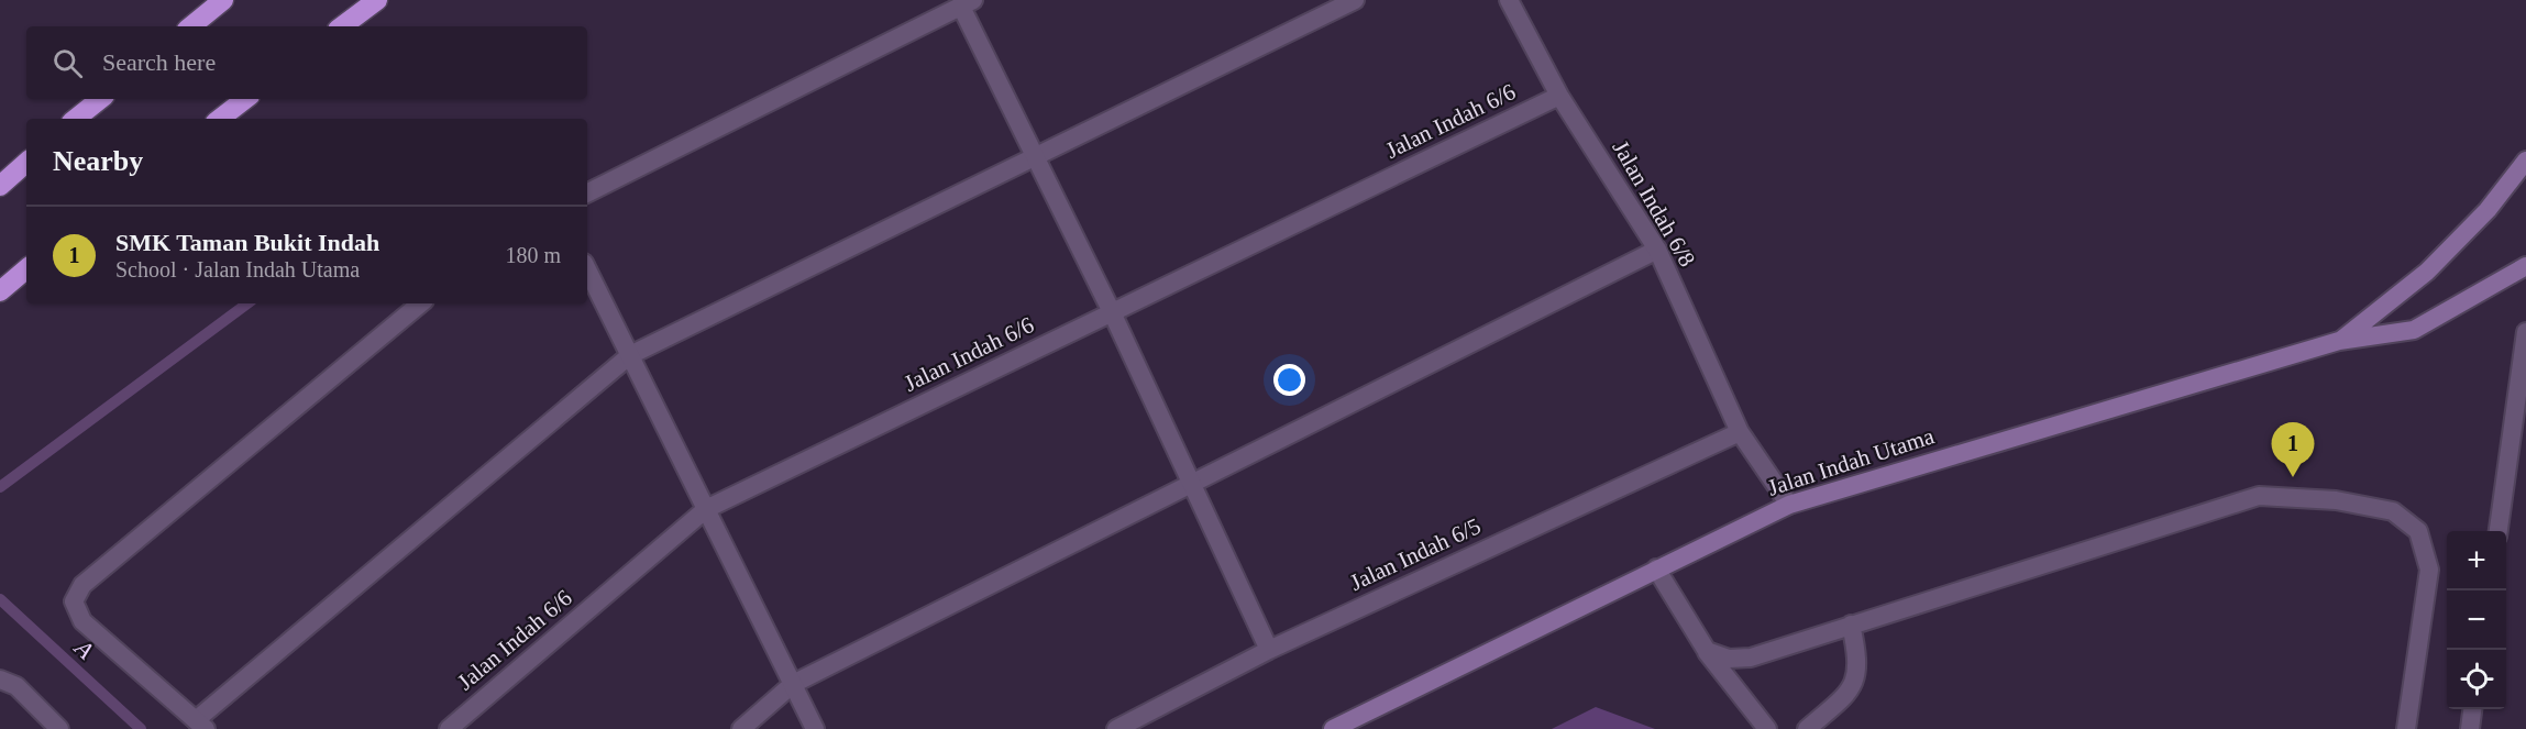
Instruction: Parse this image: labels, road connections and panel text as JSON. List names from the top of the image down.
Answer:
{
  "streets": {
    "main road": ["Jalan Indah Utama"],
    "street": ["Jalan Indah 6/6", "Jalan Indah 6/8", "Jalan Indah 6/5"]
  },
  "crossings": [
    ["Jalan Indah 6/6", "Jalan Indah 6/8"],
    ["Jalan Indah 6/8", "Jalan Indah Utama"],
    ["Jalan Indah 6/8", "Jalan Indah 6/5"]
  ],
  "water": ["A"],
  "page": {
    "search": "Search here",
    "heading": "Nearby",
    "list": [
      {
        "mark": "1",
        "name": "SMK Taman Bukit Indah",
        "note": "School · Jalan Indah Utama",
        "value": "180 m"
      }
    ],
    "pins": "1",
    "map_buttons": ["+", "−"]
  }
}
